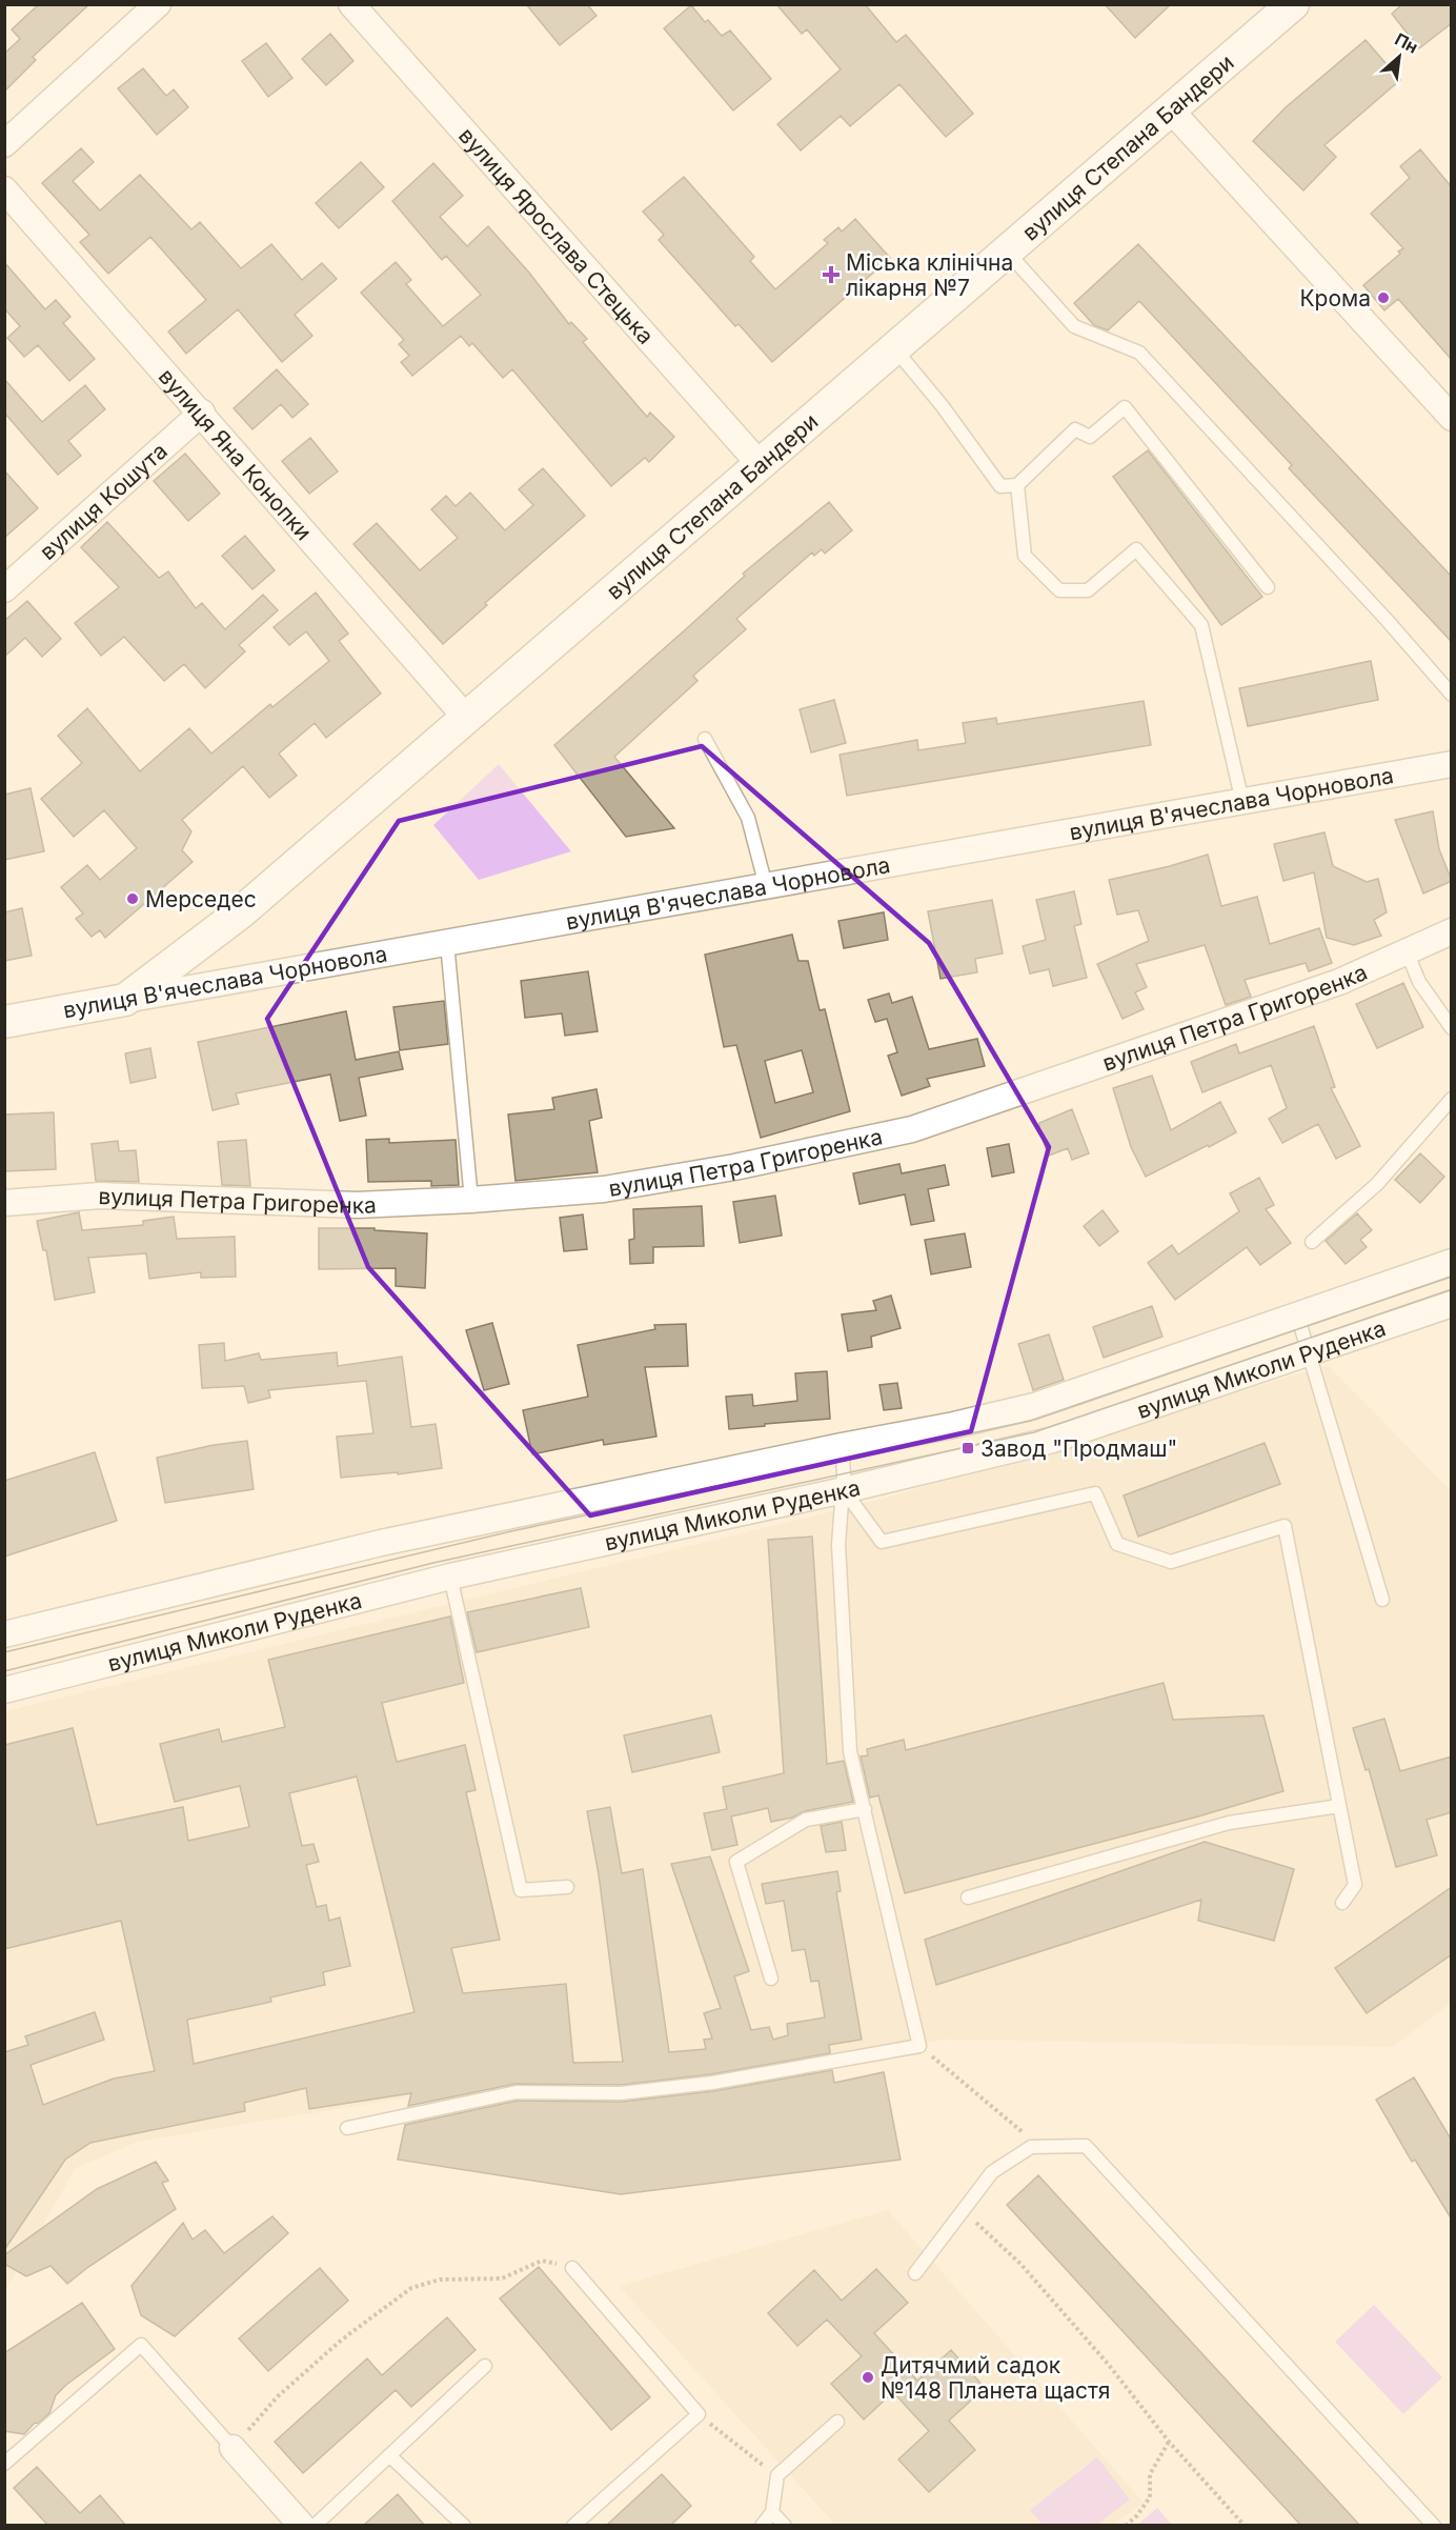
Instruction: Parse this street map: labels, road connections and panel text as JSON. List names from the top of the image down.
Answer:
{
  "streets": {
    "street": [
      "вулиця Степана Бандери",
      "вулиця Ярослава Стецька",
      "вулиця Яна Конопки",
      "вулиця Кошута",
      "вулиця В'ячеслава Чорновола",
      "вулиця Петра Григоренка",
      "вулиця Миколи Руденка"
    ]
  },
  "crossings": [
    ["вулиця Степана Бандери", "вулиця Ярослава Стецька"],
    ["вулиця Степана Бандери", "вулиця Яна Конопки"],
    ["вулиця Степана Бандери", "вулиця В'ячеслава Чорновола"],
    ["вулиця Яна Конопки", "вулиця Кошута"]
  ],
  "places": {
    "health": ["Міська клінічна лікарня №7"],
    "other": ["Крома", "Мерседес", "Дитячмий садок №148 Планета щастя"],
    "transit": ["Завод \"Продмаш\""]
  },
  "north": "top right"
}
